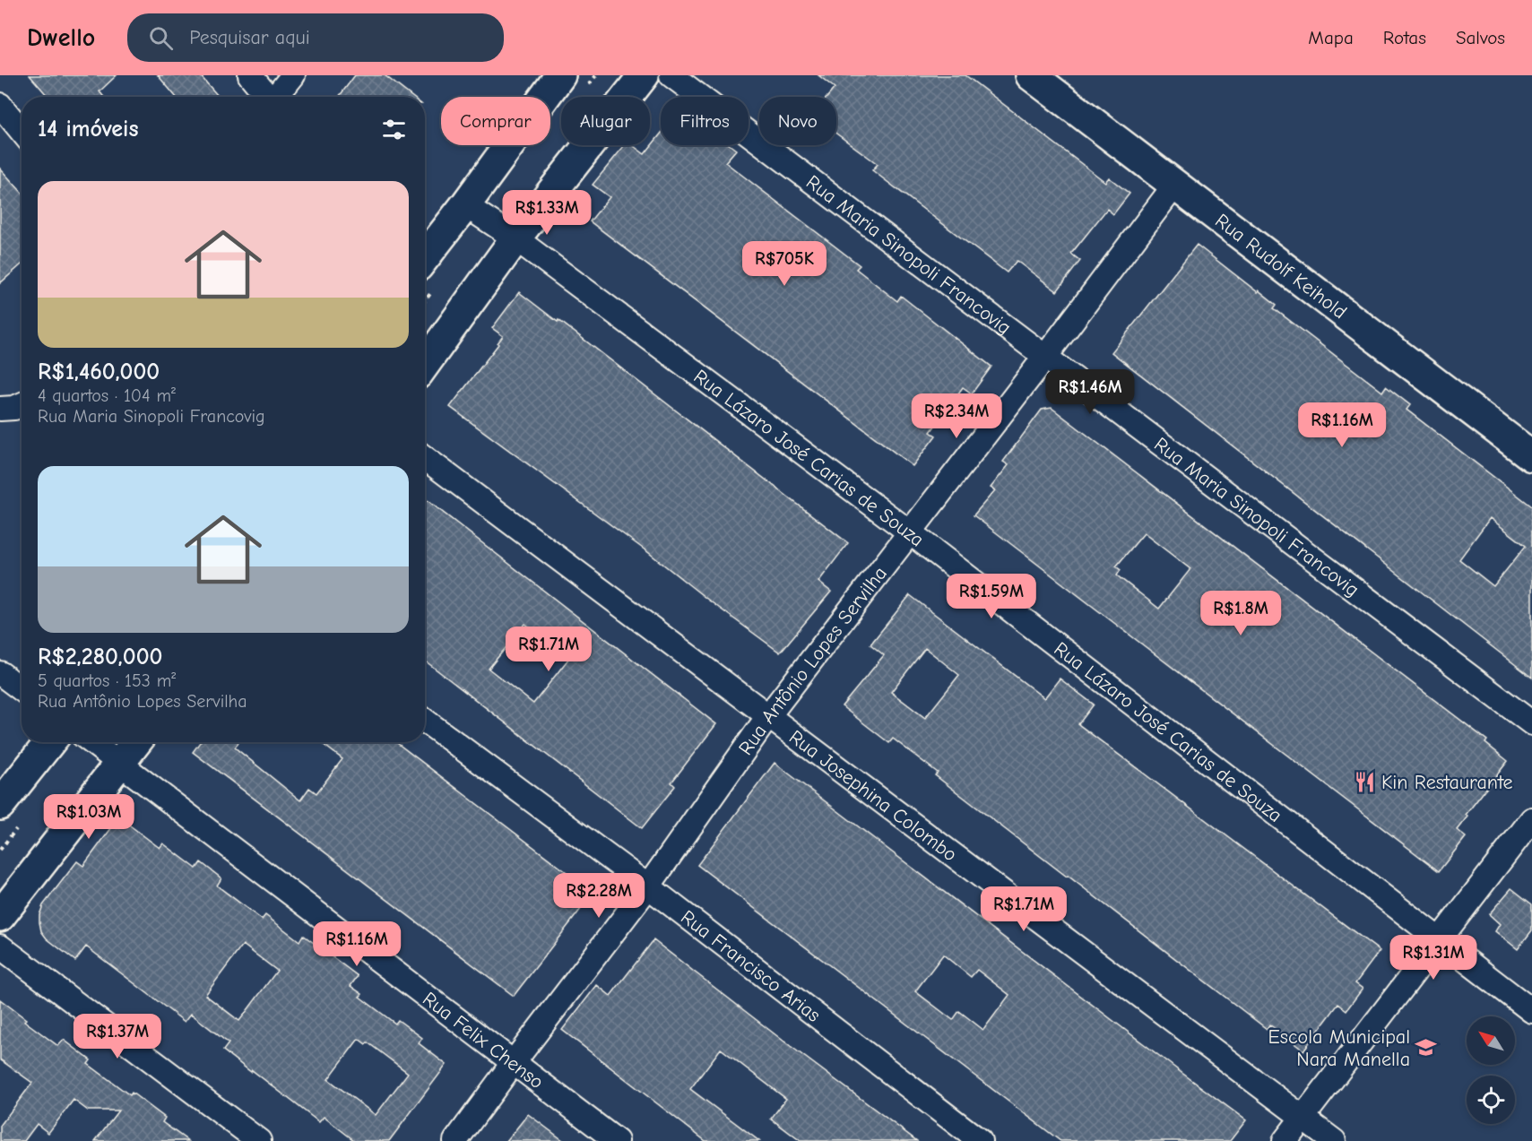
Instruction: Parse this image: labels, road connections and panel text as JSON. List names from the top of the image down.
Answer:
{
  "streets": {
    "main road": ["Rua Rudolf Keihold"],
    "street": [
      "Rua Maria Sinopoli Francovig",
      "Rua Lázaro José Carias de Souza",
      "Rua Antônio Lopes Servilha",
      "Rua Josephina Colombo",
      "Rua Francisco Arias",
      "Rua Felix Chenso"
    ]
  },
  "crossings": [
    ["Rua Maria Sinopoli Francovig", "Rua Antônio Lopes Servilha"],
    ["Rua Rudolf Keihold", "Rua Antônio Lopes Servilha"],
    ["Rua Lázaro José Carias de Souza", "Rua Antônio Lopes Servilha"],
    ["Rua Antônio Lopes Servilha", "Rua Josephina Colombo"],
    ["Rua Antônio Lopes Servilha", "Rua Francisco Arias"],
    ["Rua Antônio Lopes Servilha", "Rua Felix Chenso"]
  ],
  "places": {
    "restaurant": ["Kin Restaurante"],
    "school or university": ["Escola Municipal Nara Manella"]
  },
  "north": "top left",
  "page": {
    "header": "Dwello",
    "search": "Pesquisar aqui",
    "nav": ["Mapa", "Rotas", "Salvos"],
    "chip": [
      "Comprar",
      "Alugar",
      "Filtros",
      "Novo"
    ],
    "heading": "14 imóveis",
    "list": [
      {
        "name": "R$1,460,000",
        "note": "4 quartos · 104 m² · Rua Maria Sinopoli Francovig"
      },
      {
        "name": "R$2,280,000",
        "note": "5 quartos · 153 m² · Rua Antônio Lopes Servilha"
      }
    ],
    "price": [
      "R$1.33M",
      "R$705K",
      "R$1.46M",
      "R$2.34M",
      "R$1.16M",
      "R$1.59M",
      "R$1.8M",
      "R$1.71M",
      "R$1.03M",
      "R$2.28M",
      "R$1.71M",
      "R$1.16M",
      "R$1.31M",
      "R$1.37M"
    ]
  }
}
